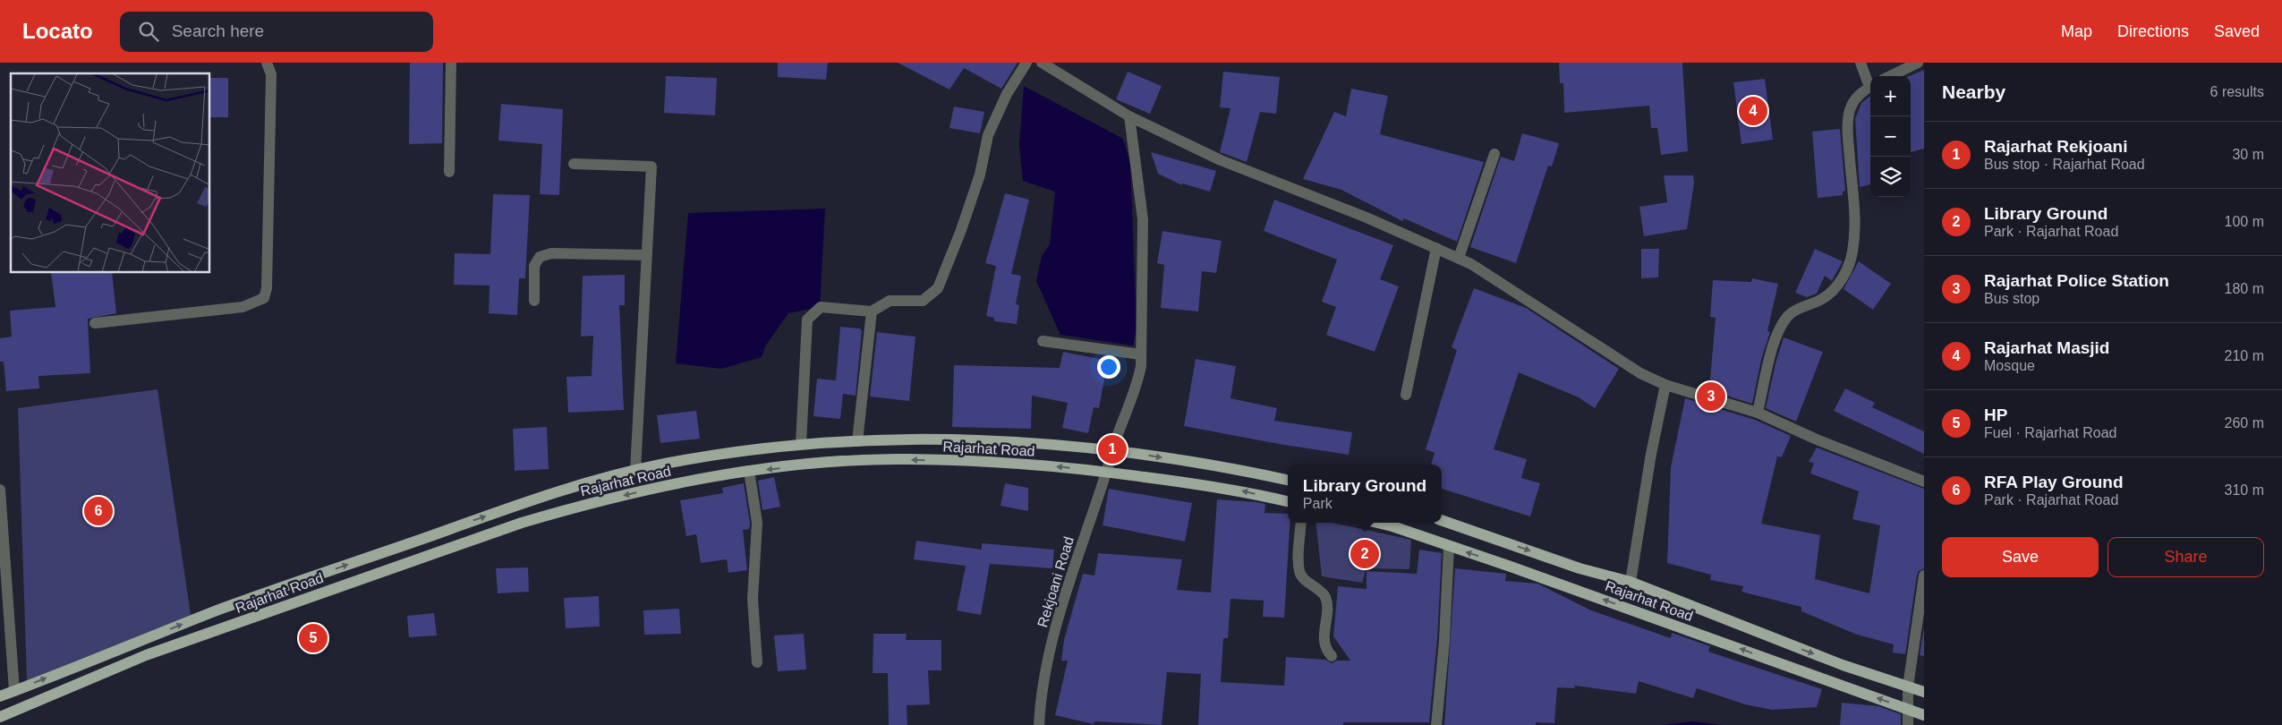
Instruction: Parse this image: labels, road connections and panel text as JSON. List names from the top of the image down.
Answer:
{
  "streets": {
    "main road": ["Rajarhat Road"],
    "street": ["Rekjoani Road"]
  },
  "crossings": [
    ["Rajarhat Road", "Rekjoani Road"]
  ],
  "page": {
    "header": "Locato",
    "search": "Search here",
    "nav": ["Map", "Directions", "Saved"],
    "heading": ["Nearby", "6 results"],
    "map_buttons": ["+", "−"],
    "pins": [
      "4",
      "3",
      "1",
      "6",
      "2",
      "5"
    ],
    "list": [
      {
        "mark": "1",
        "name": "Rajarhat Rekjoani",
        "note": "Bus stop · Rajarhat Road",
        "value": "30 m"
      },
      {
        "mark": "2",
        "name": "Library Ground",
        "note": "Park · Rajarhat Road",
        "value": "100 m"
      },
      {
        "mark": "3",
        "name": "Rajarhat Police Station",
        "note": "Bus stop",
        "value": "180 m"
      },
      {
        "mark": "4",
        "name": "Rajarhat Masjid",
        "note": "Mosque",
        "value": "210 m"
      },
      {
        "mark": "5",
        "name": "HP",
        "note": "Fuel · Rajarhat Road",
        "value": "260 m"
      },
      {
        "mark": "6",
        "name": "RFA Play Ground",
        "note": "Park · Rajarhat Road",
        "value": "310 m"
      }
    ],
    "popup": ["Library Ground", "Park"],
    "buttons": ["Save", "Share"]
  }
}
